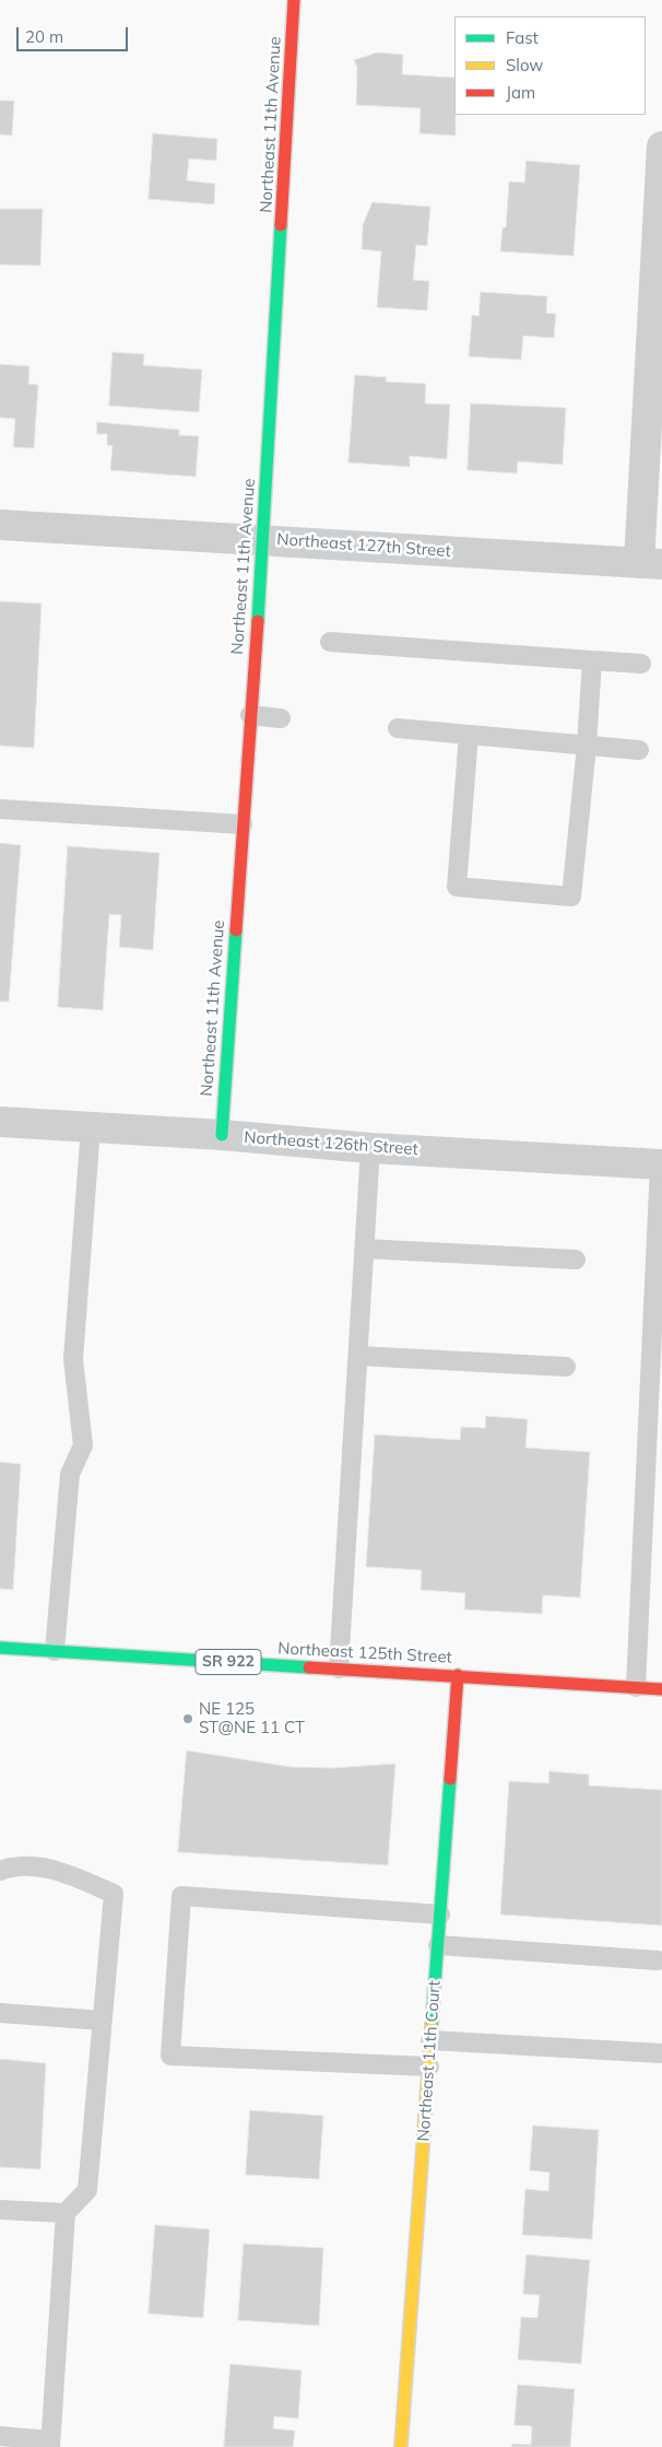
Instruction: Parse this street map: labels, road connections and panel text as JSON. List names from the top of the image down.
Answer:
{
  "streets": {
    "street": [
      "Northeast 11th Avenue",
      "Northeast 127th Street",
      "Northeast 126th Street",
      "Northeast 125th Street",
      "SR 922",
      "Northeast 11th Court"
    ]
  },
  "crossings": [
    ["Northeast 11th Avenue", "Northeast 127th Street"],
    ["Northeast 11th Avenue", "Northeast 126th Street"],
    ["Northeast 125th Street", "Northeast 11th Court"]
  ],
  "places": ["NE 125 ST@NE 11 CT"],
  "legend": ["Fast", "Slow", "Jam"],
  "scale_bar": "20 m"
}
